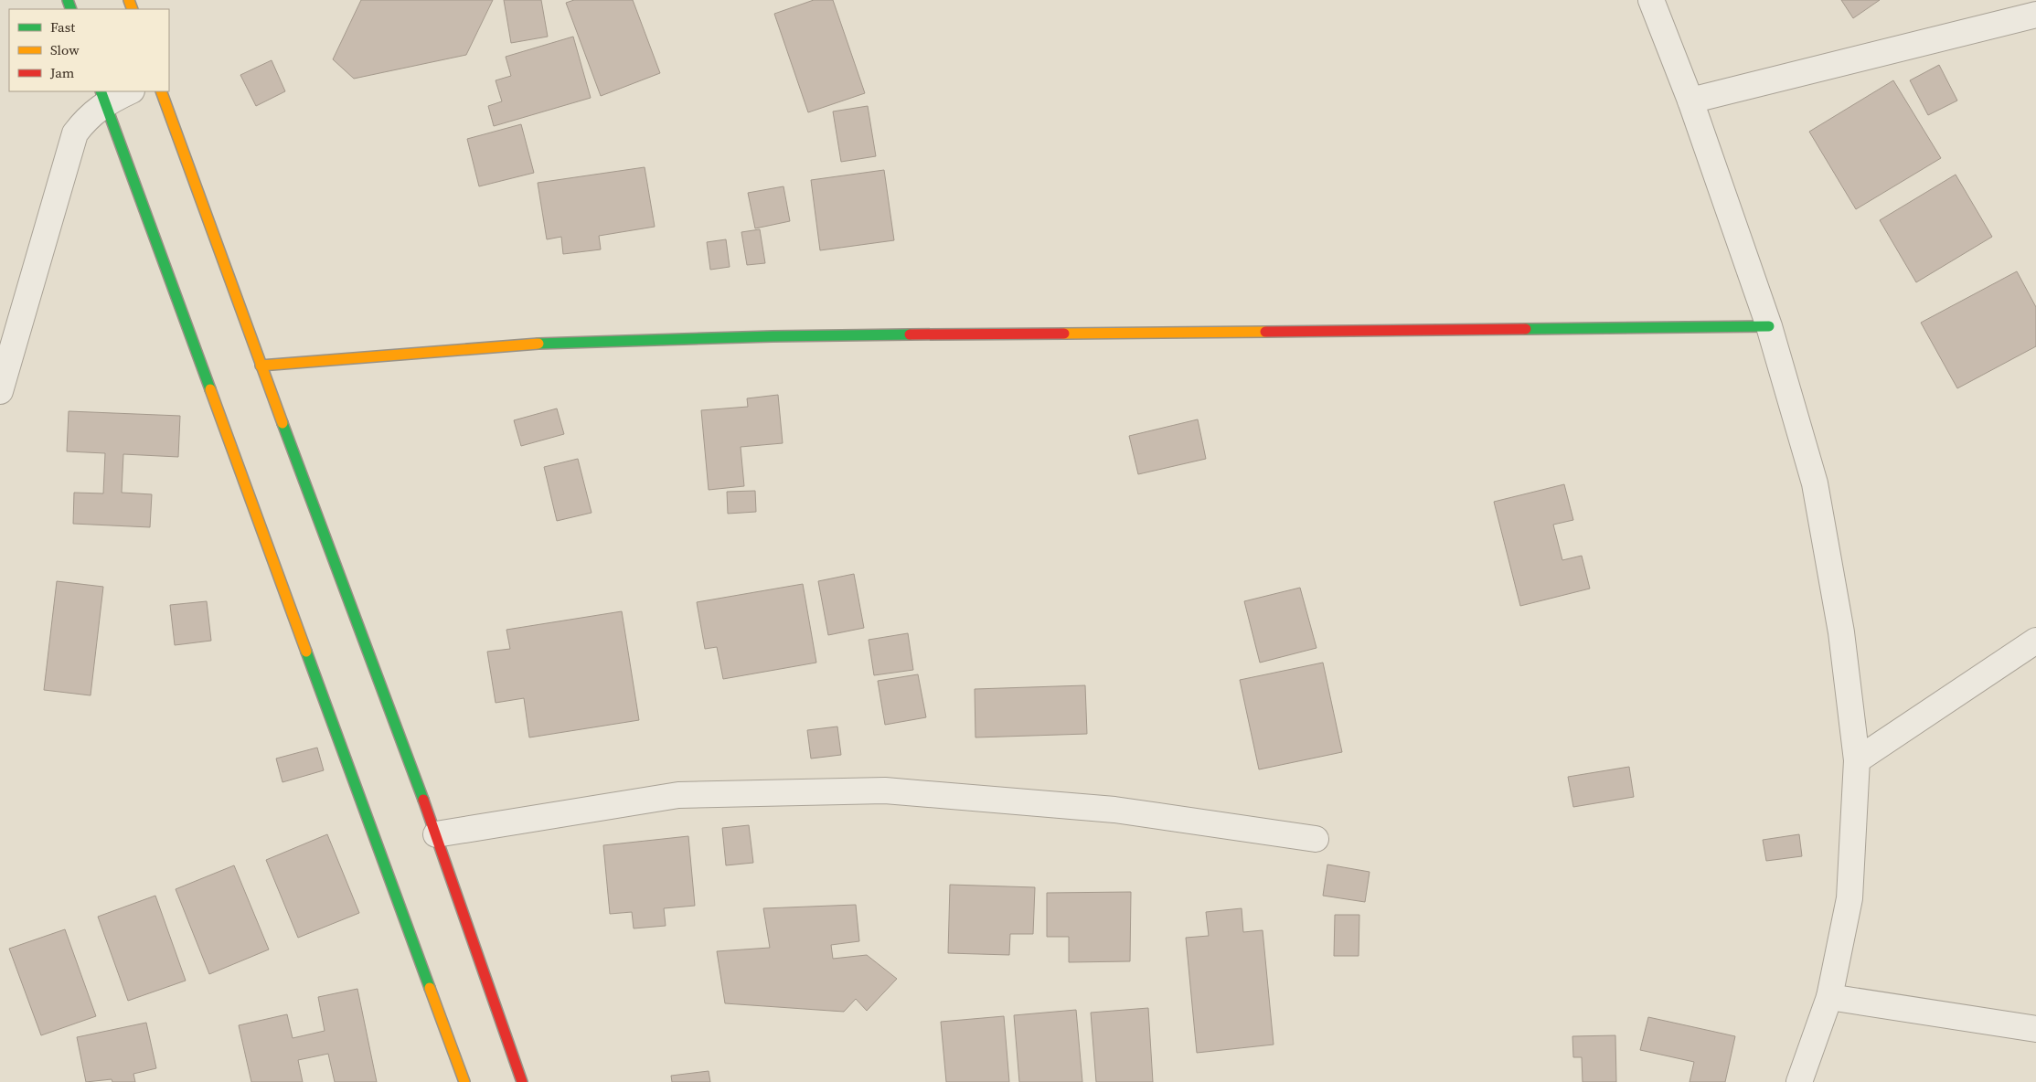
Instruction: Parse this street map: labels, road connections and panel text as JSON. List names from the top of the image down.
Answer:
{
  "legend": ["Fast", "Slow", "Jam"]
}
